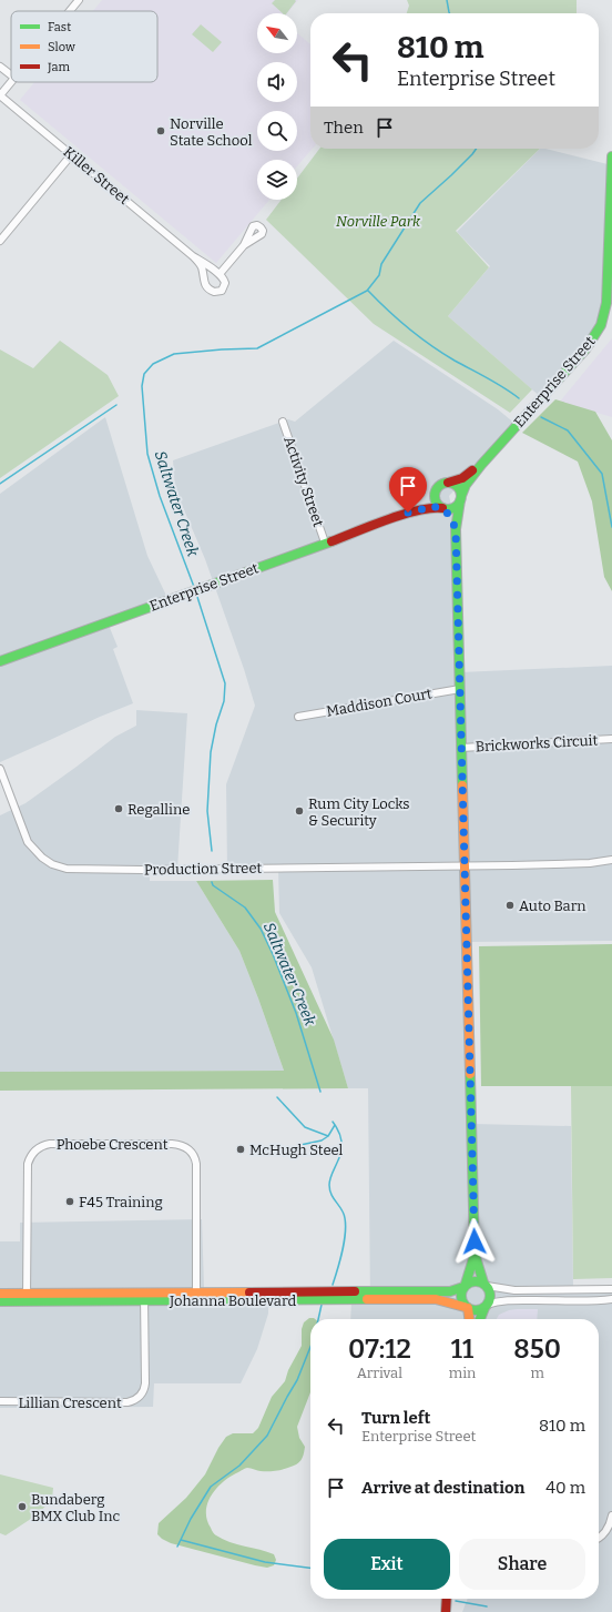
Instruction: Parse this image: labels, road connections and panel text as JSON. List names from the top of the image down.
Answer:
{
  "streets": {
    "street": [
      "Killer Street",
      "Enterprise Street",
      "Activity Street",
      "Maddison Court",
      "Brickworks Circuit",
      "Production Street",
      "Phoebe Crescent",
      "Johanna Boulevard",
      "Lillian Crescent"
    ]
  },
  "crossings": [
    ["Enterprise Street", "Activity Street"],
    ["Phoebe Crescent", "Johanna Boulevard"],
    ["Johanna Boulevard", "Lillian Crescent"]
  ],
  "water": ["Saltwater Creek"],
  "parks": ["Norville Park"],
  "places": [
    "Norville State School",
    "Regalline",
    "Rum City Locks & Security",
    "Auto Barn",
    "McHugh Steel",
    "F45 Training",
    "Bundaberg BMX Club Inc"
  ],
  "legend": ["Fast", "Slow", "Jam"],
  "north": "top left",
  "page": {
    "turn": ["810 m", "Enterprise Street"],
    "then": "Then",
    "eta": [
      "07:12",
      "Arrival",
      "11",
      "min",
      "850",
      "m"
    ],
    "list": [
      {
        "name": "Turn left",
        "note": "Enterprise Street",
        "value": "810 m"
      },
      {
        "name": "Arrive at destination",
        "value": "40 m"
      }
    ],
    "buttons": ["Exit", "Share"]
  }
}
